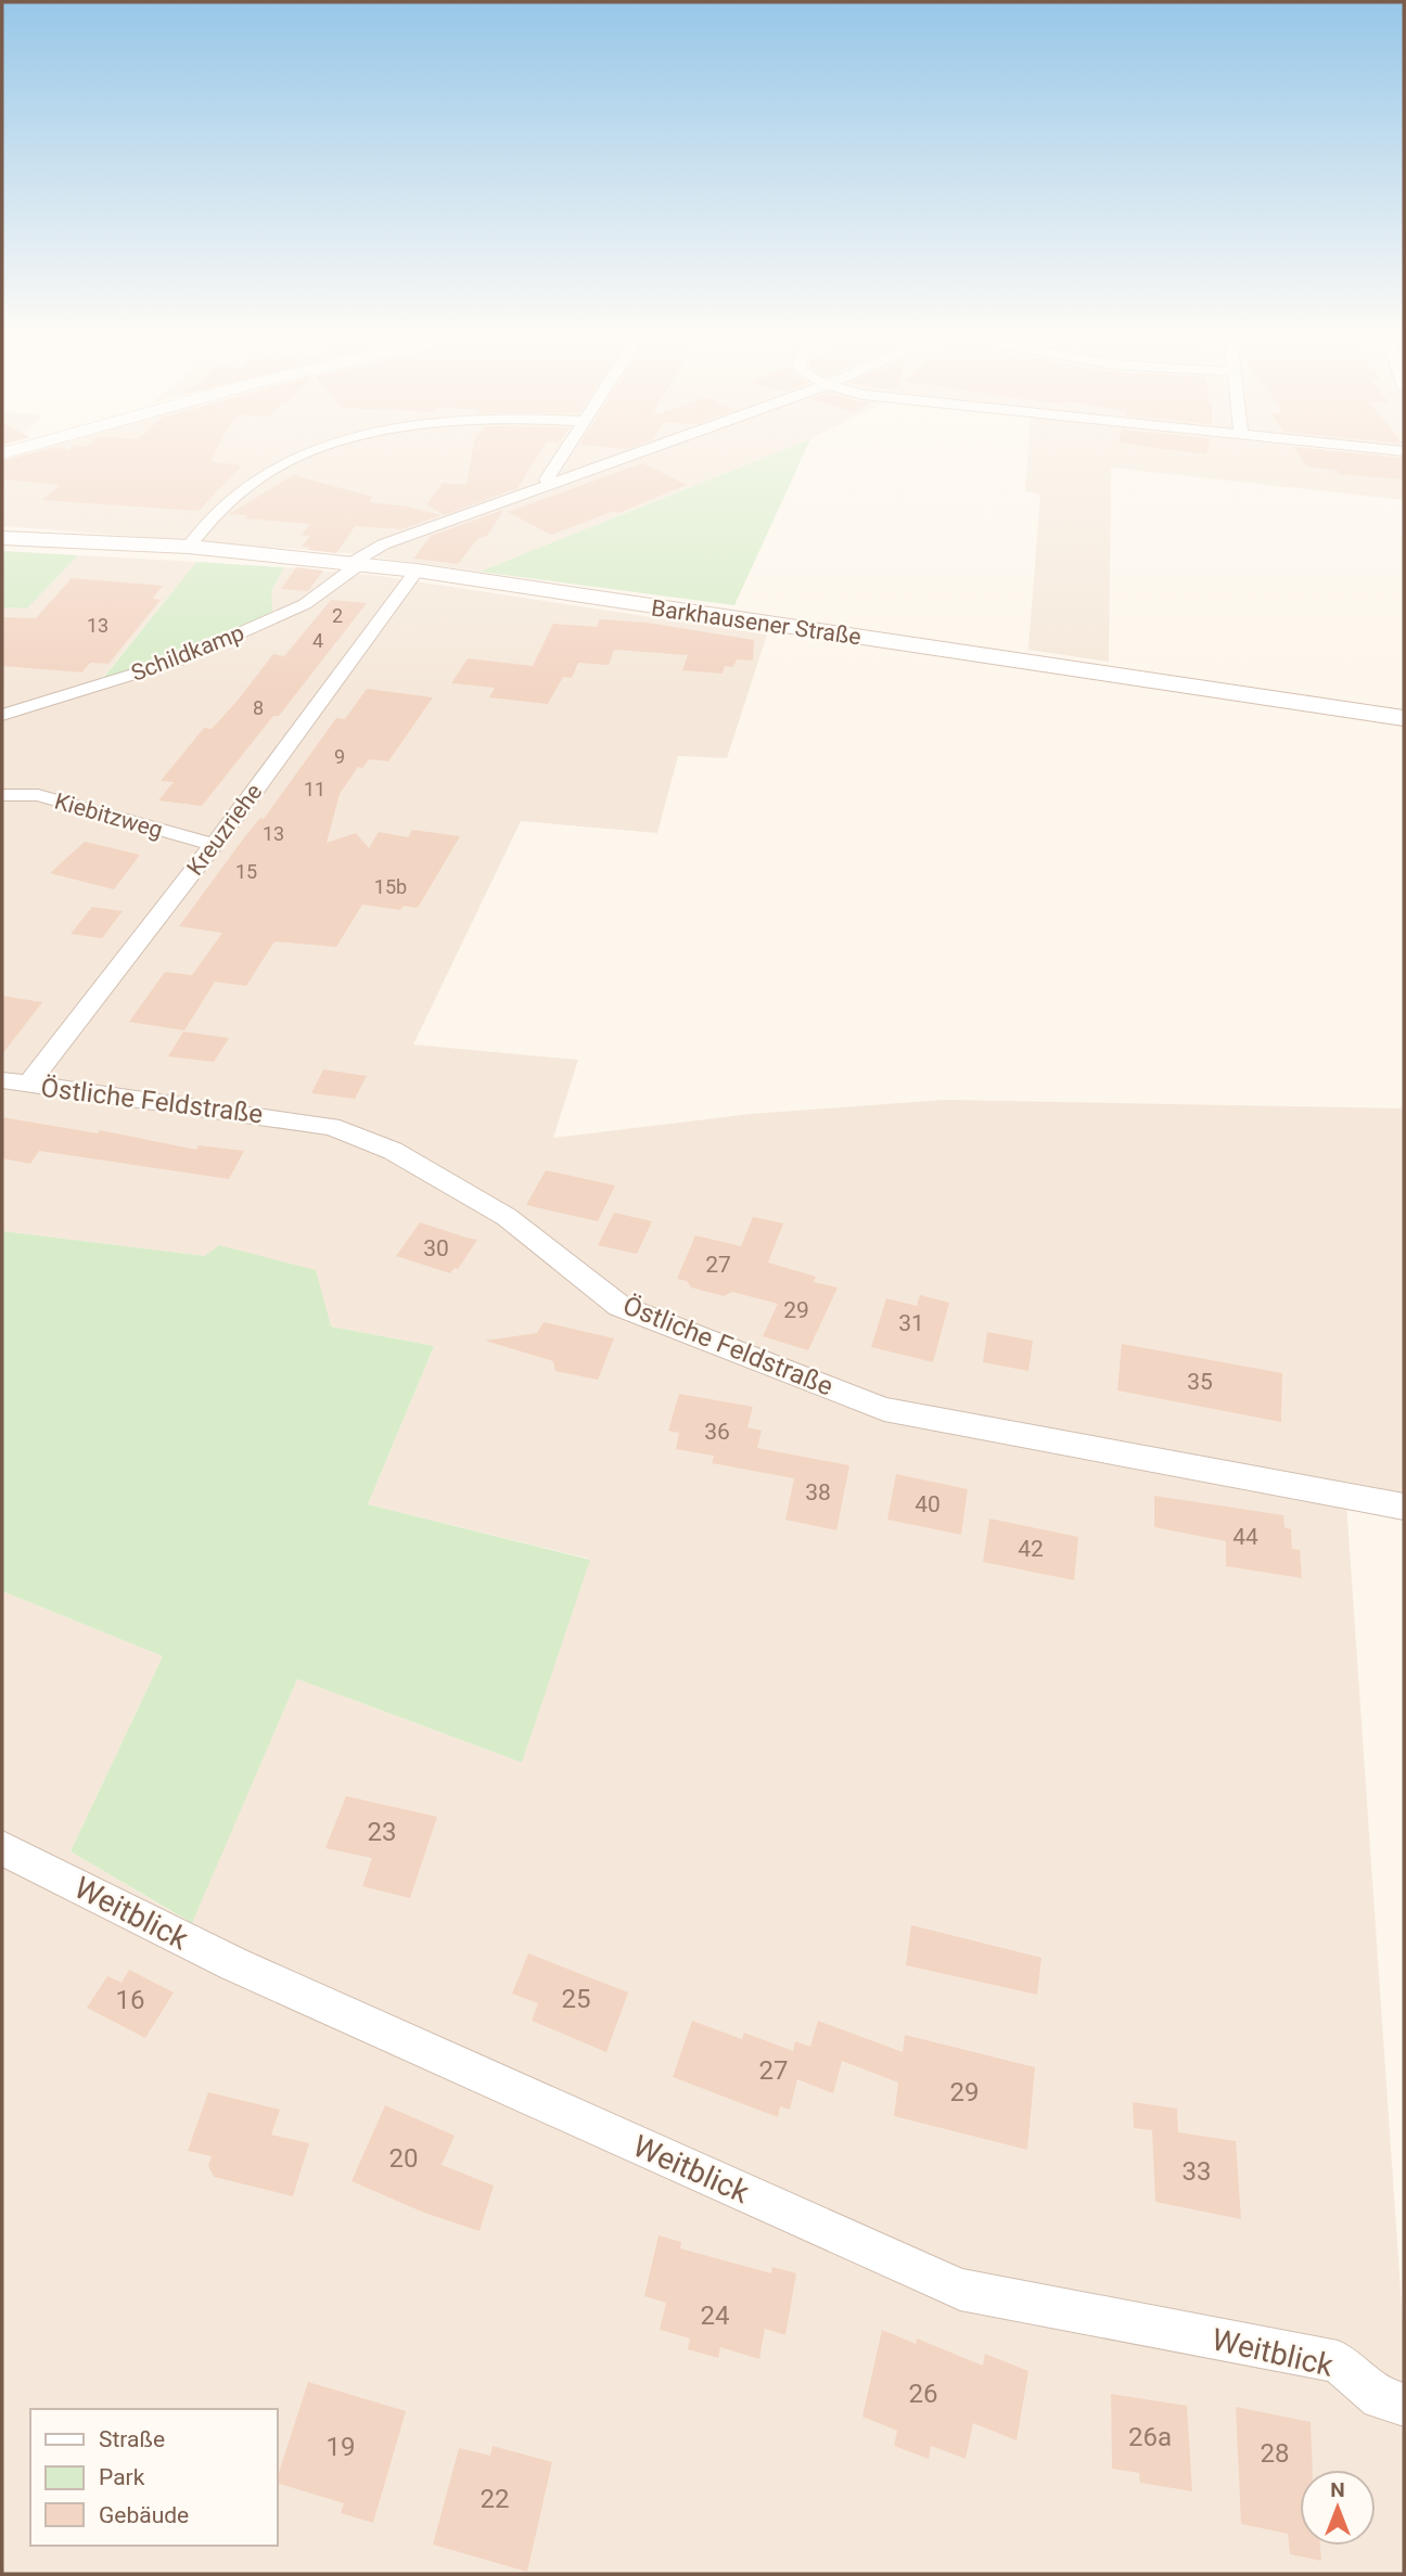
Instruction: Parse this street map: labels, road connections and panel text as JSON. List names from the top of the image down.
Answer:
{
  "streets": {
    "main road": ["Barkhausener Straße"],
    "street": [
      "Schildkamp",
      "Kiebitzweg",
      "Kreuzriehe",
      "Östliche Feldstraße",
      "Weitblick"
    ]
  },
  "crossings": [
    ["Barkhausener Straße", "Schildkamp"],
    ["Barkhausener Straße", "Kreuzriehe"],
    ["Kiebitzweg", "Kreuzriehe"],
    ["Kreuzriehe", "Östliche Feldstraße"]
  ],
  "house_numbers": [
    "2",
    "13",
    "4",
    "8",
    "9",
    "11",
    "13",
    "15",
    "15b",
    "30",
    "27",
    "29",
    "31",
    "35",
    "36",
    "38",
    "40",
    "44",
    "42",
    "23",
    "25",
    "16",
    "27",
    "29",
    "20",
    "33",
    "24",
    "26",
    "26a",
    "19",
    "28",
    "22"
  ],
  "legend": ["Straße", "Park", "Gebäude"],
  "north": "top"
}
